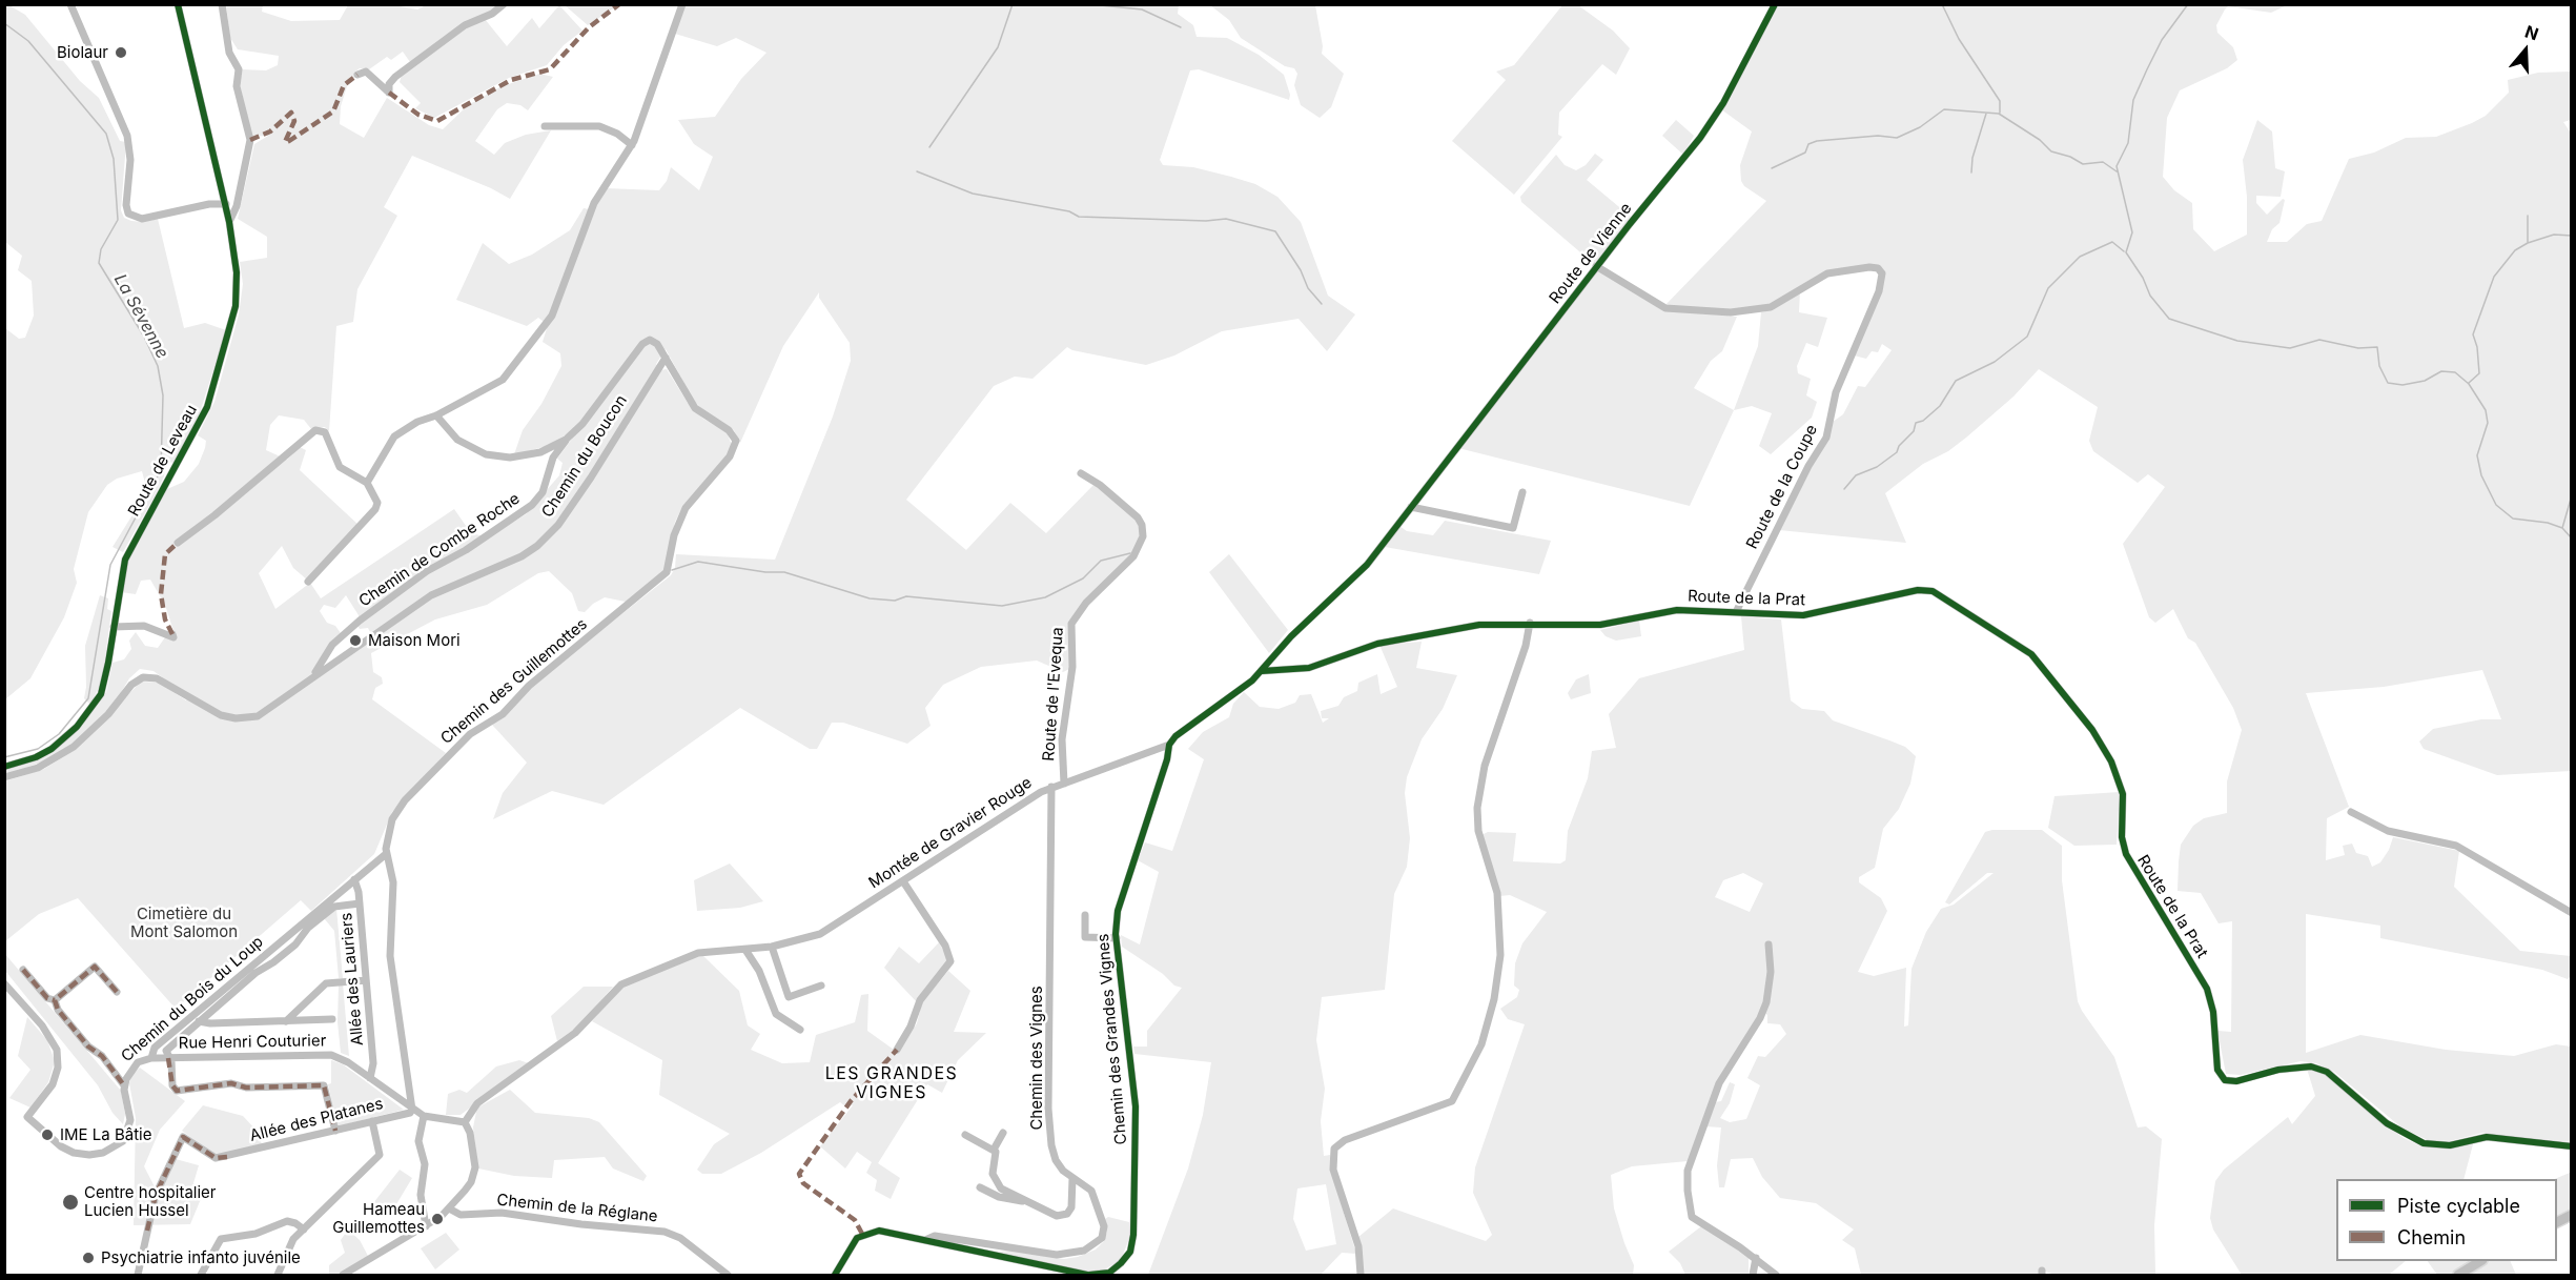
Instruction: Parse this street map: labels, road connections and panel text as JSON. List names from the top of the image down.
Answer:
{
  "streets": {
    "street": [
      "Route de Vienne",
      "Chemin du Boucon",
      "Route de Leveau",
      "Route de la Coupe",
      "Chemin de Combe Roche",
      "Route de la Prat",
      "Chemin des Guillemottes",
      "Route de l'Evequa",
      "Montée de Gravier Rouge",
      "Allée des Lauriers",
      "Chemin du Bois du Loup",
      "Chemin des Grandes Vignes",
      "Rue Henri Couturier",
      "Chemin des Vignes",
      "Allée des Platanes",
      "Chemin de la Réglane"
    ]
  },
  "crossings": [
    ["Route de Vienne", "Route de la Coupe"],
    ["Route de Vienne", "Route de la Prat"],
    ["Route de Vienne", "Montée de Gravier Rouge"],
    ["Chemin du Boucon", "Chemin de Combe Roche"],
    ["Chemin du Boucon", "Chemin des Guillemottes"],
    ["Route de la Coupe", "Route de la Prat"],
    ["Route de la Prat", "Montée de Gravier Rouge"],
    ["Chemin des Guillemottes", "Chemin du Bois du Loup"],
    ["Chemin des Guillemottes", "Rue Henri Couturier"],
    ["Chemin des Guillemottes", "Allée des Platanes"],
    ["Route de l'Evequa", "Montée de Gravier Rouge"],
    ["Montée de Gravier Rouge", "Chemin des Grandes Vignes"],
    ["Montée de Gravier Rouge", "Chemin des Vignes"],
    ["Allée des Lauriers", "Chemin du Bois du Loup"],
    ["Allée des Lauriers", "Rue Henri Couturier"],
    ["Chemin du Bois du Loup", "Rue Henri Couturier"],
    ["Chemin des Grandes Vignes", "Chemin des Vignes"],
    ["Rue Henri Couturier", "Allée des Platanes"]
  ],
  "districts": ["LES GRANDES VIGNES"],
  "water": ["La Sévenne"],
  "parks": ["Cimetière du Mont Salomon"],
  "places": [
    "Biolaur",
    "Maison Mori",
    "IME La Bâtie",
    "Centre hospitalier Lucien Hussel",
    "Hameau Guillemottes",
    "Psychiatrie infanto juvénile"
  ],
  "legend": ["Piste cyclable", "Chemin"],
  "north": "top"
}
